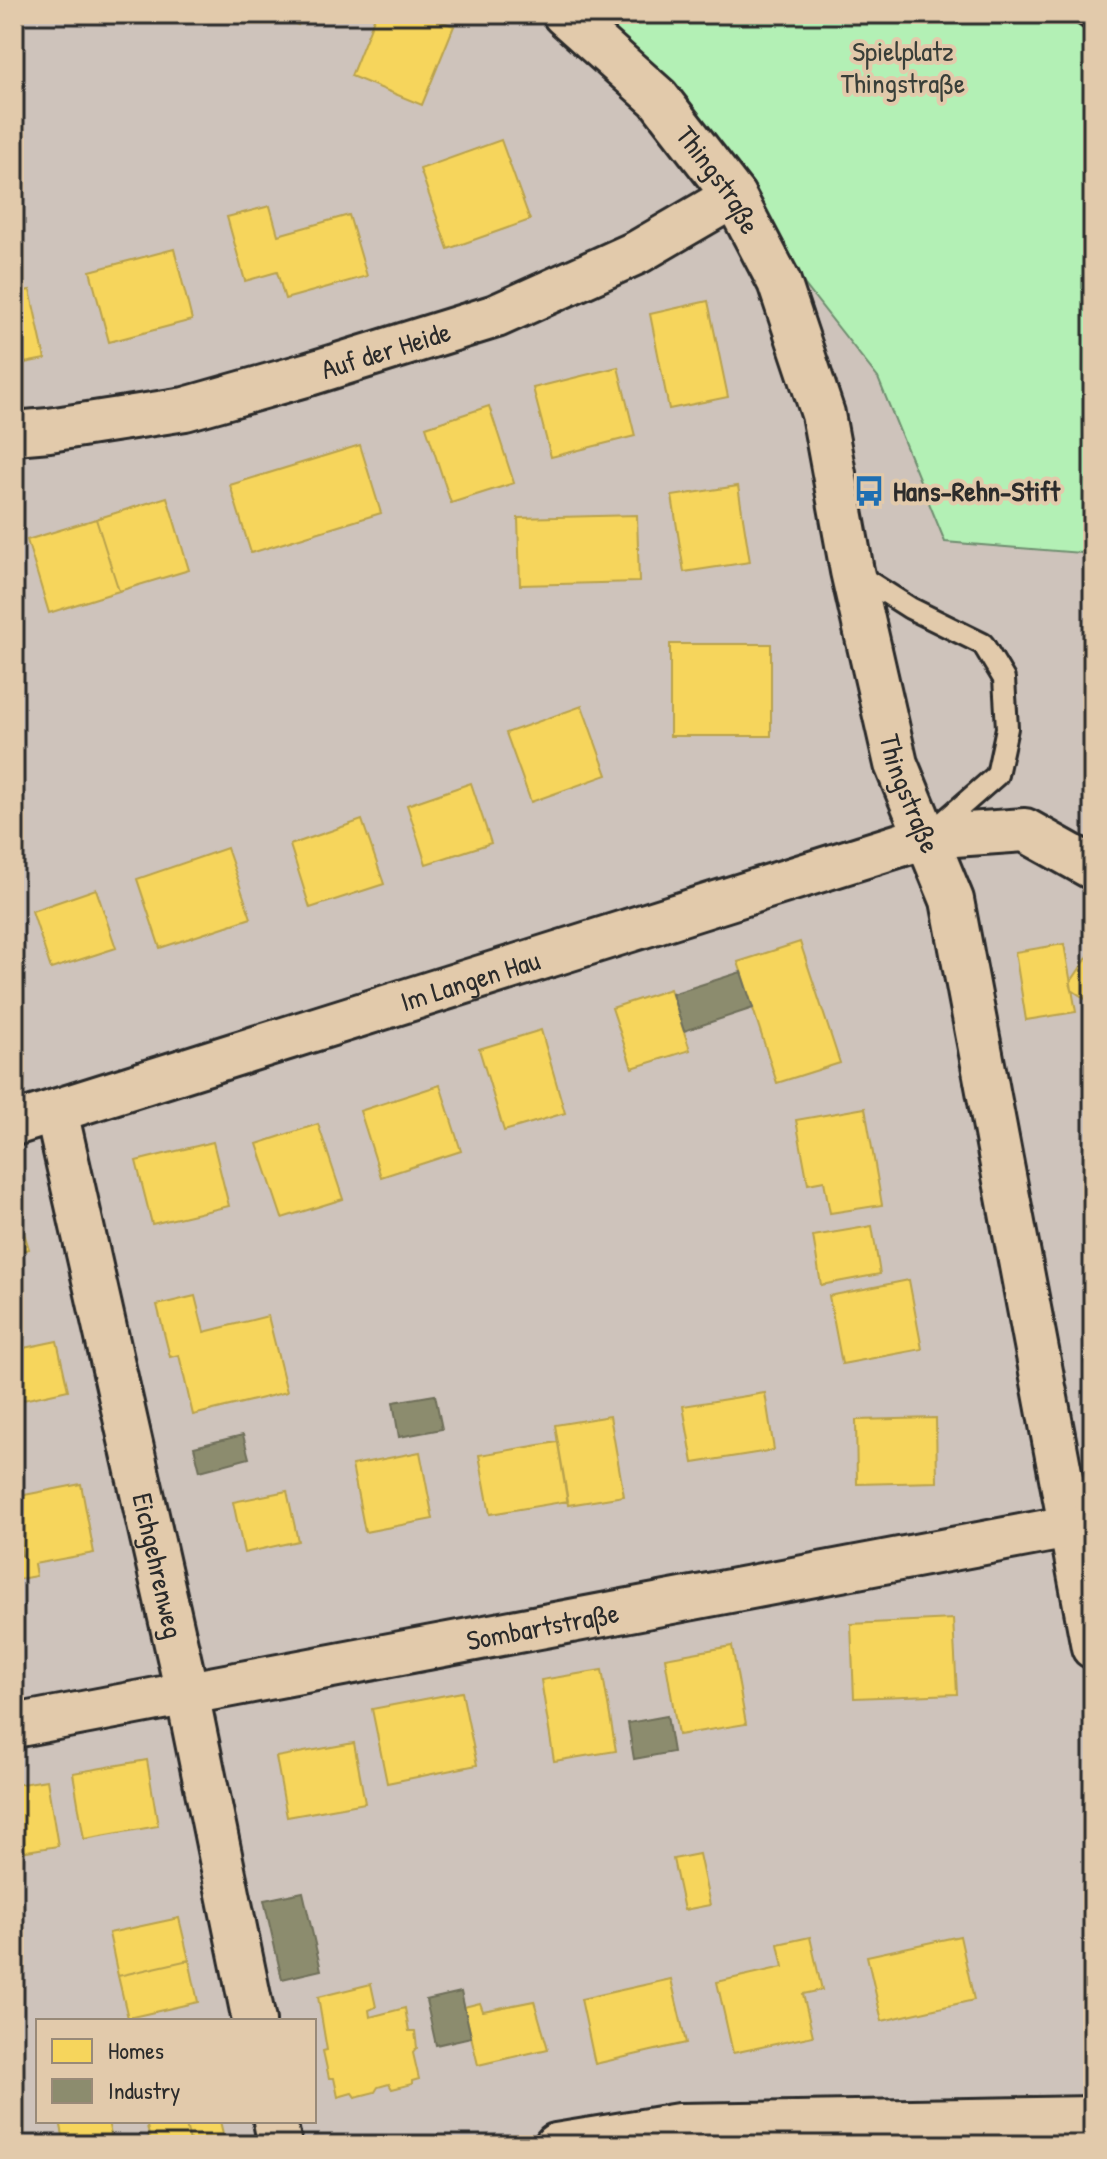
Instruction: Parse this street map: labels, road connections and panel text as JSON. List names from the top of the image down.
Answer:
{
  "streets": {
    "street": [
      "Thingstraße",
      "Auf der Heide",
      "Im Langen Hau",
      "Eichgehrenweg",
      "Sombartstraße"
    ]
  },
  "crossings": [
    ["Thingstraße", "Auf der Heide"],
    ["Thingstraße", "Im Langen Hau"],
    ["Thingstraße", "Sombartstraße"],
    ["Im Langen Hau", "Eichgehrenweg"],
    ["Eichgehrenweg", "Sombartstraße"]
  ],
  "parks": ["Spielplatz Thingstraße"],
  "places": {
    "bus stop": ["Hans-Rehn-Stift"]
  },
  "legend": ["Homes", "Industry"]
}
